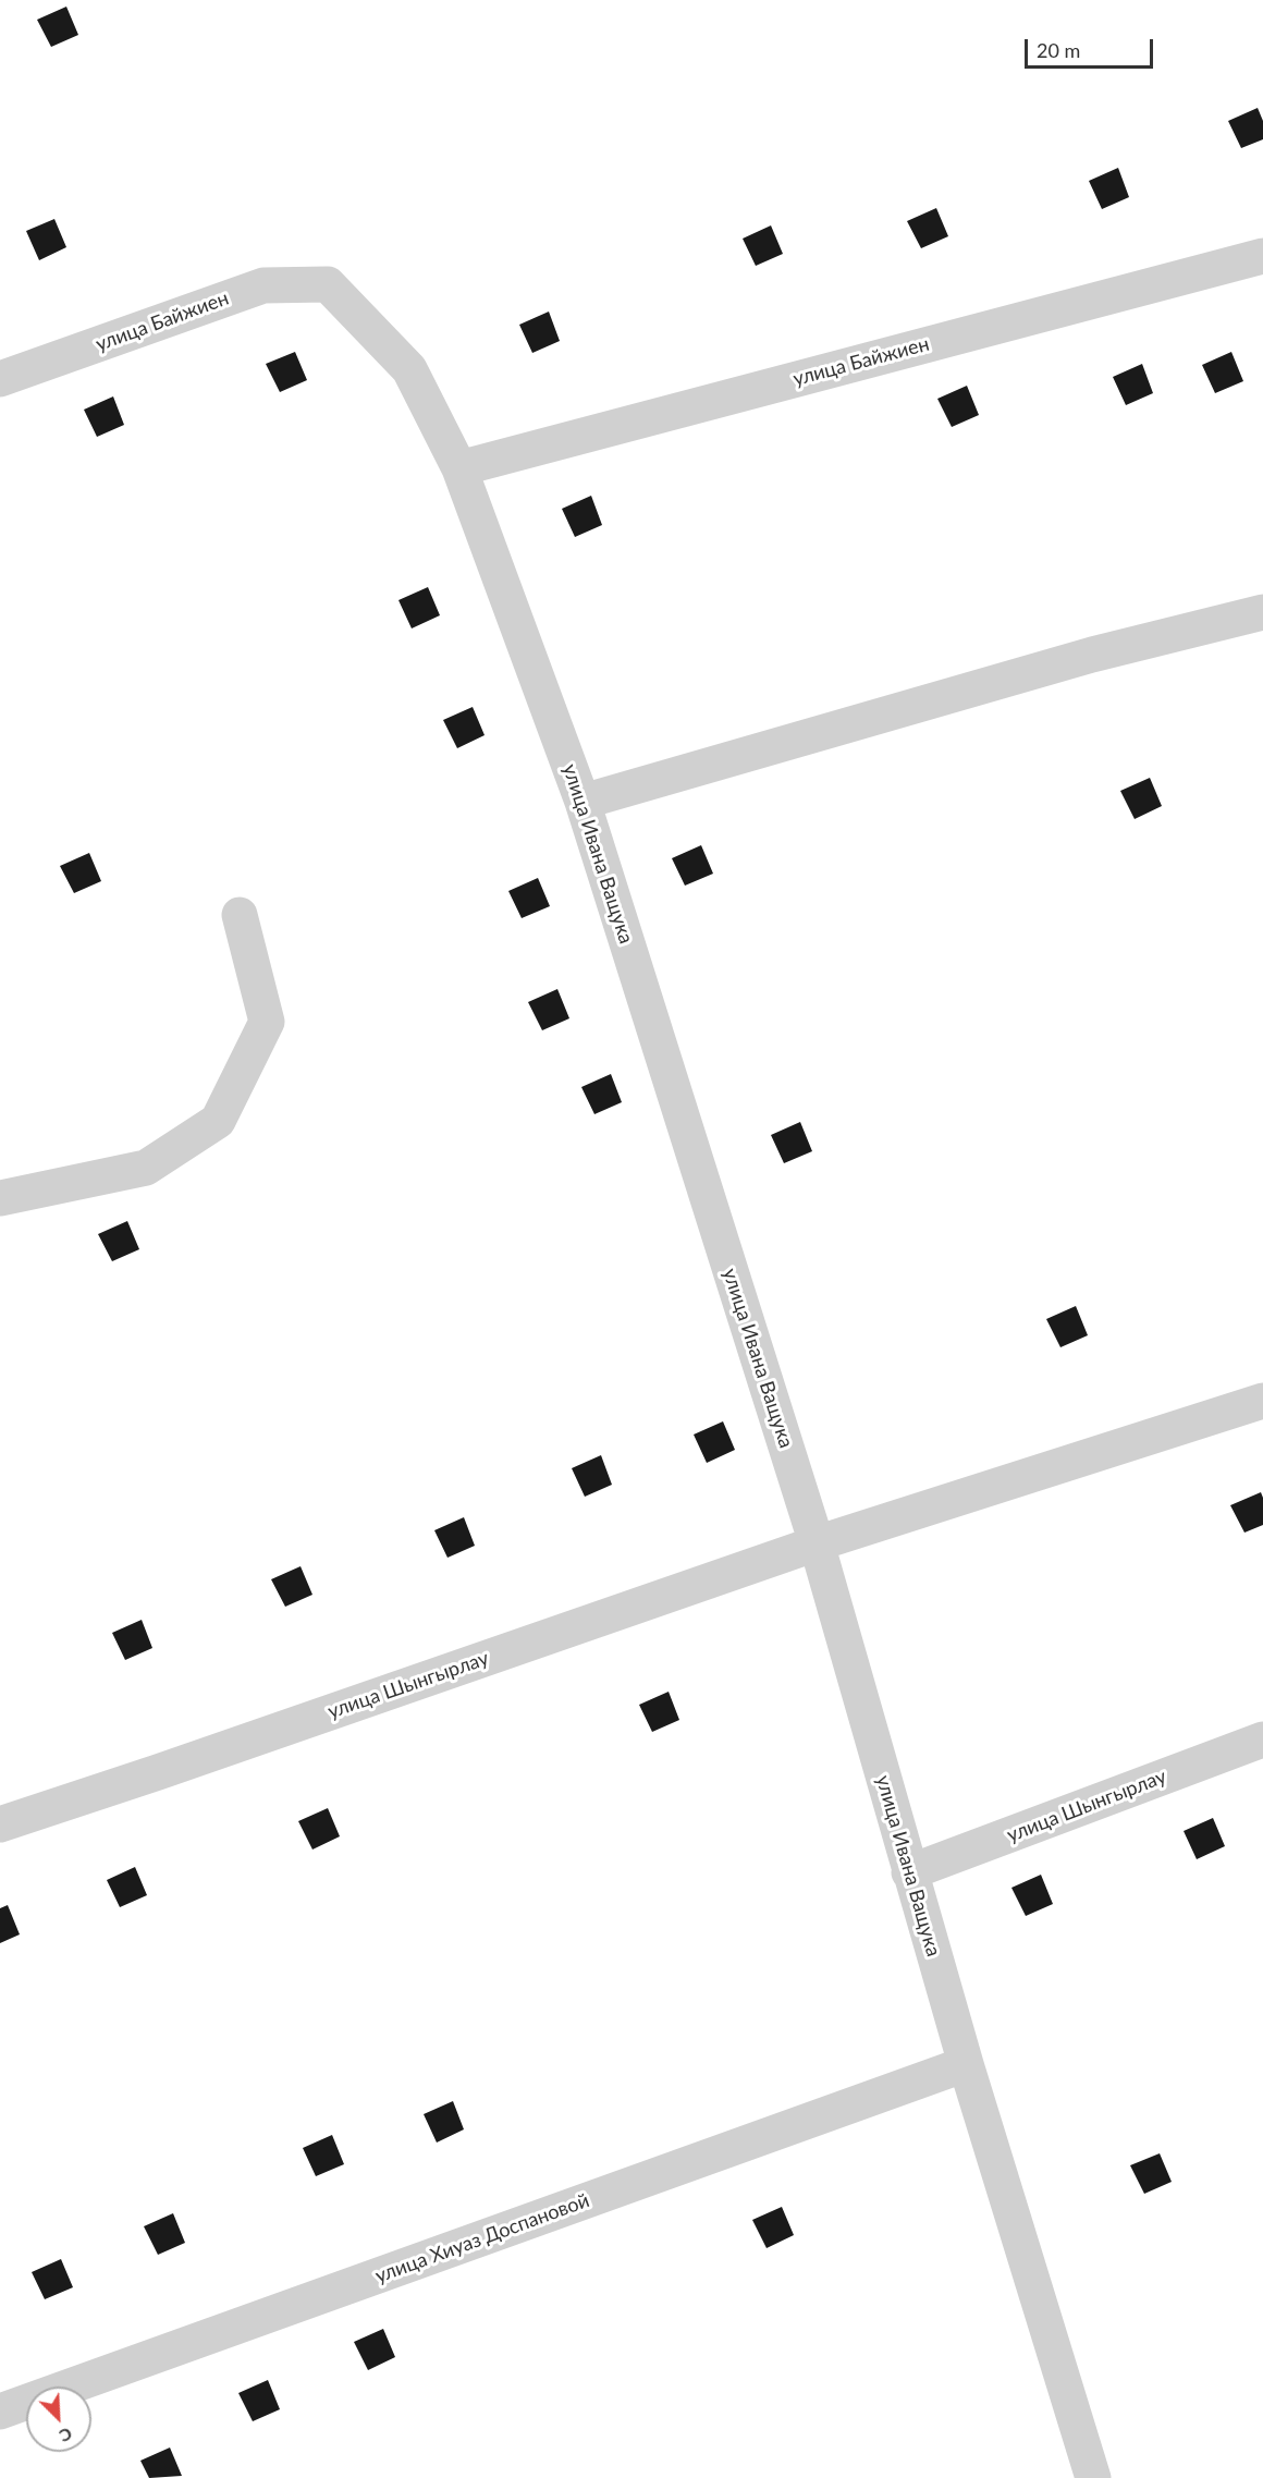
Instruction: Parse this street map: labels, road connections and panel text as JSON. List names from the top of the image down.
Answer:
{
  "streets": {
    "street": [
      "улица Байжиен",
      "улица Ивана Ващука",
      "улица Шынгырлау",
      "улица Хиуаз Доспановой"
    ]
  },
  "crossings": [
    ["улица Байжиен", "улица Ивана Ващука"],
    ["улица Ивана Ващука", "улица Шынгырлау"],
    ["улица Ивана Ващука", "улица Хиуаз Доспановой"]
  ],
  "scale_bar": "20 m",
  "north": "bottom right"
}
